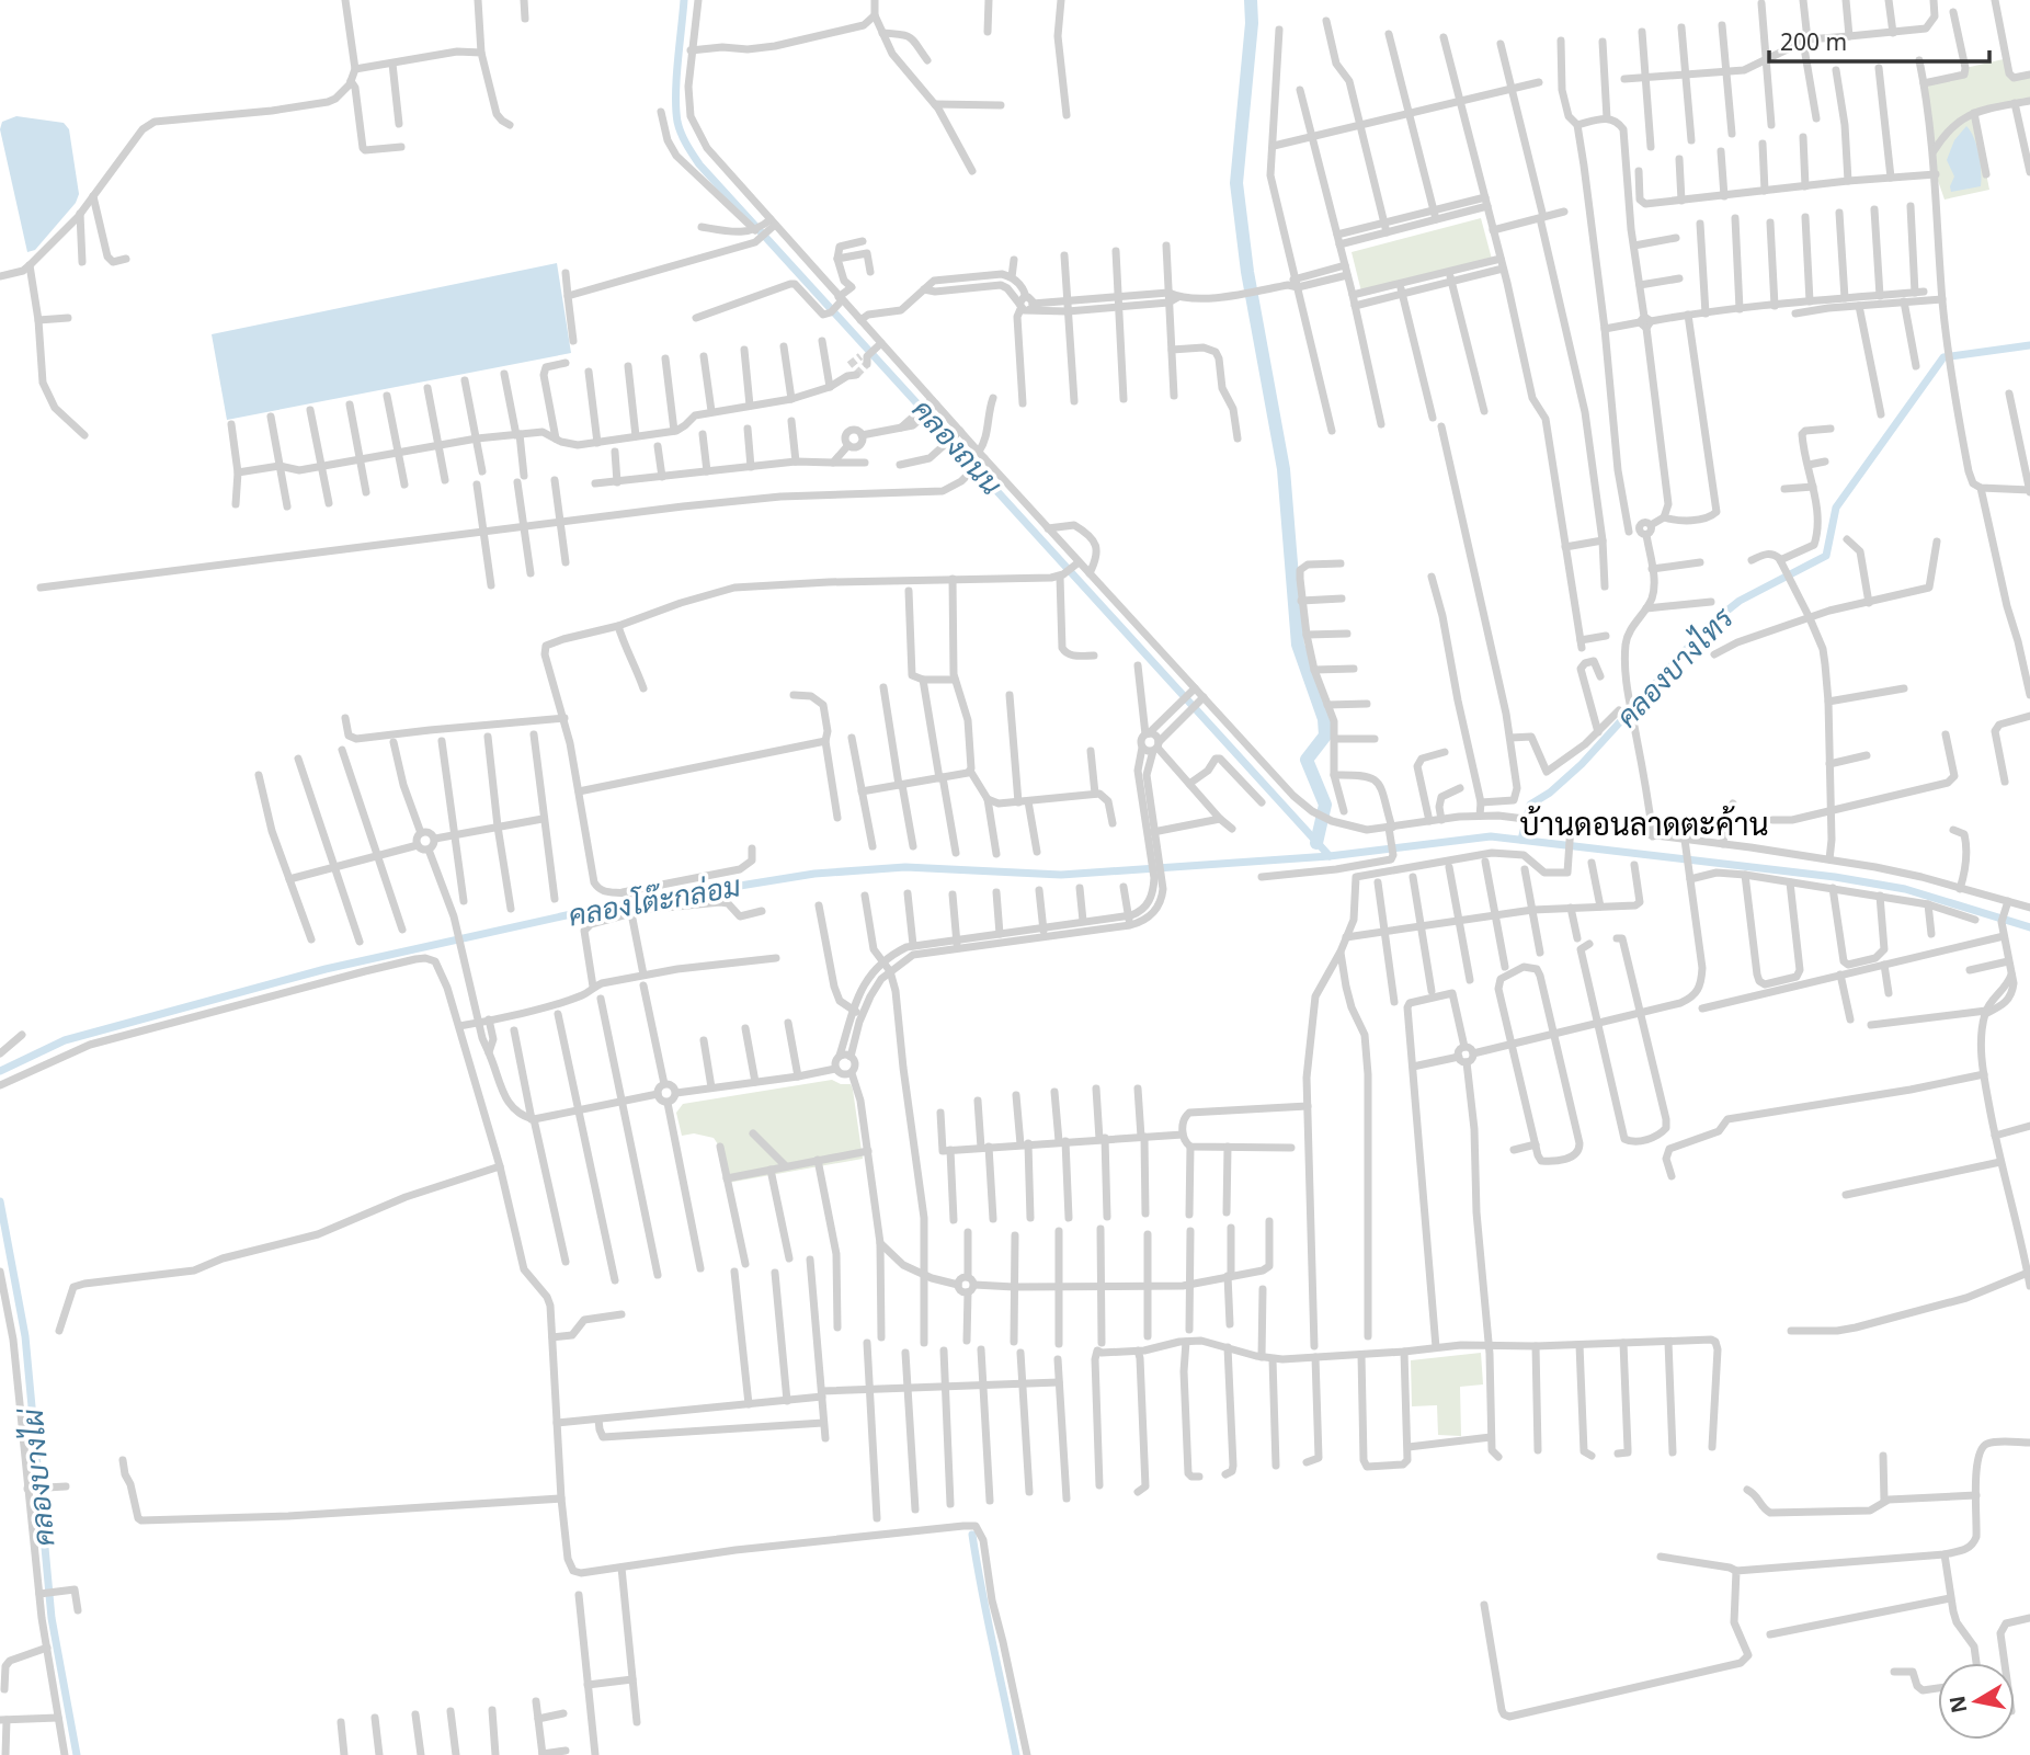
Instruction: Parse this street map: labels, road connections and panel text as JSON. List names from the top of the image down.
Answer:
{
  "districts": ["บ้านดอนลาดตะค้าน"],
  "water": [
    "คลองถนน",
    "คลองบางไทร",
    "คลองโต๊ะกล่อม",
    "คลองบางไผ่"
  ],
  "scale_bar": "200 m",
  "north": "left"
}
